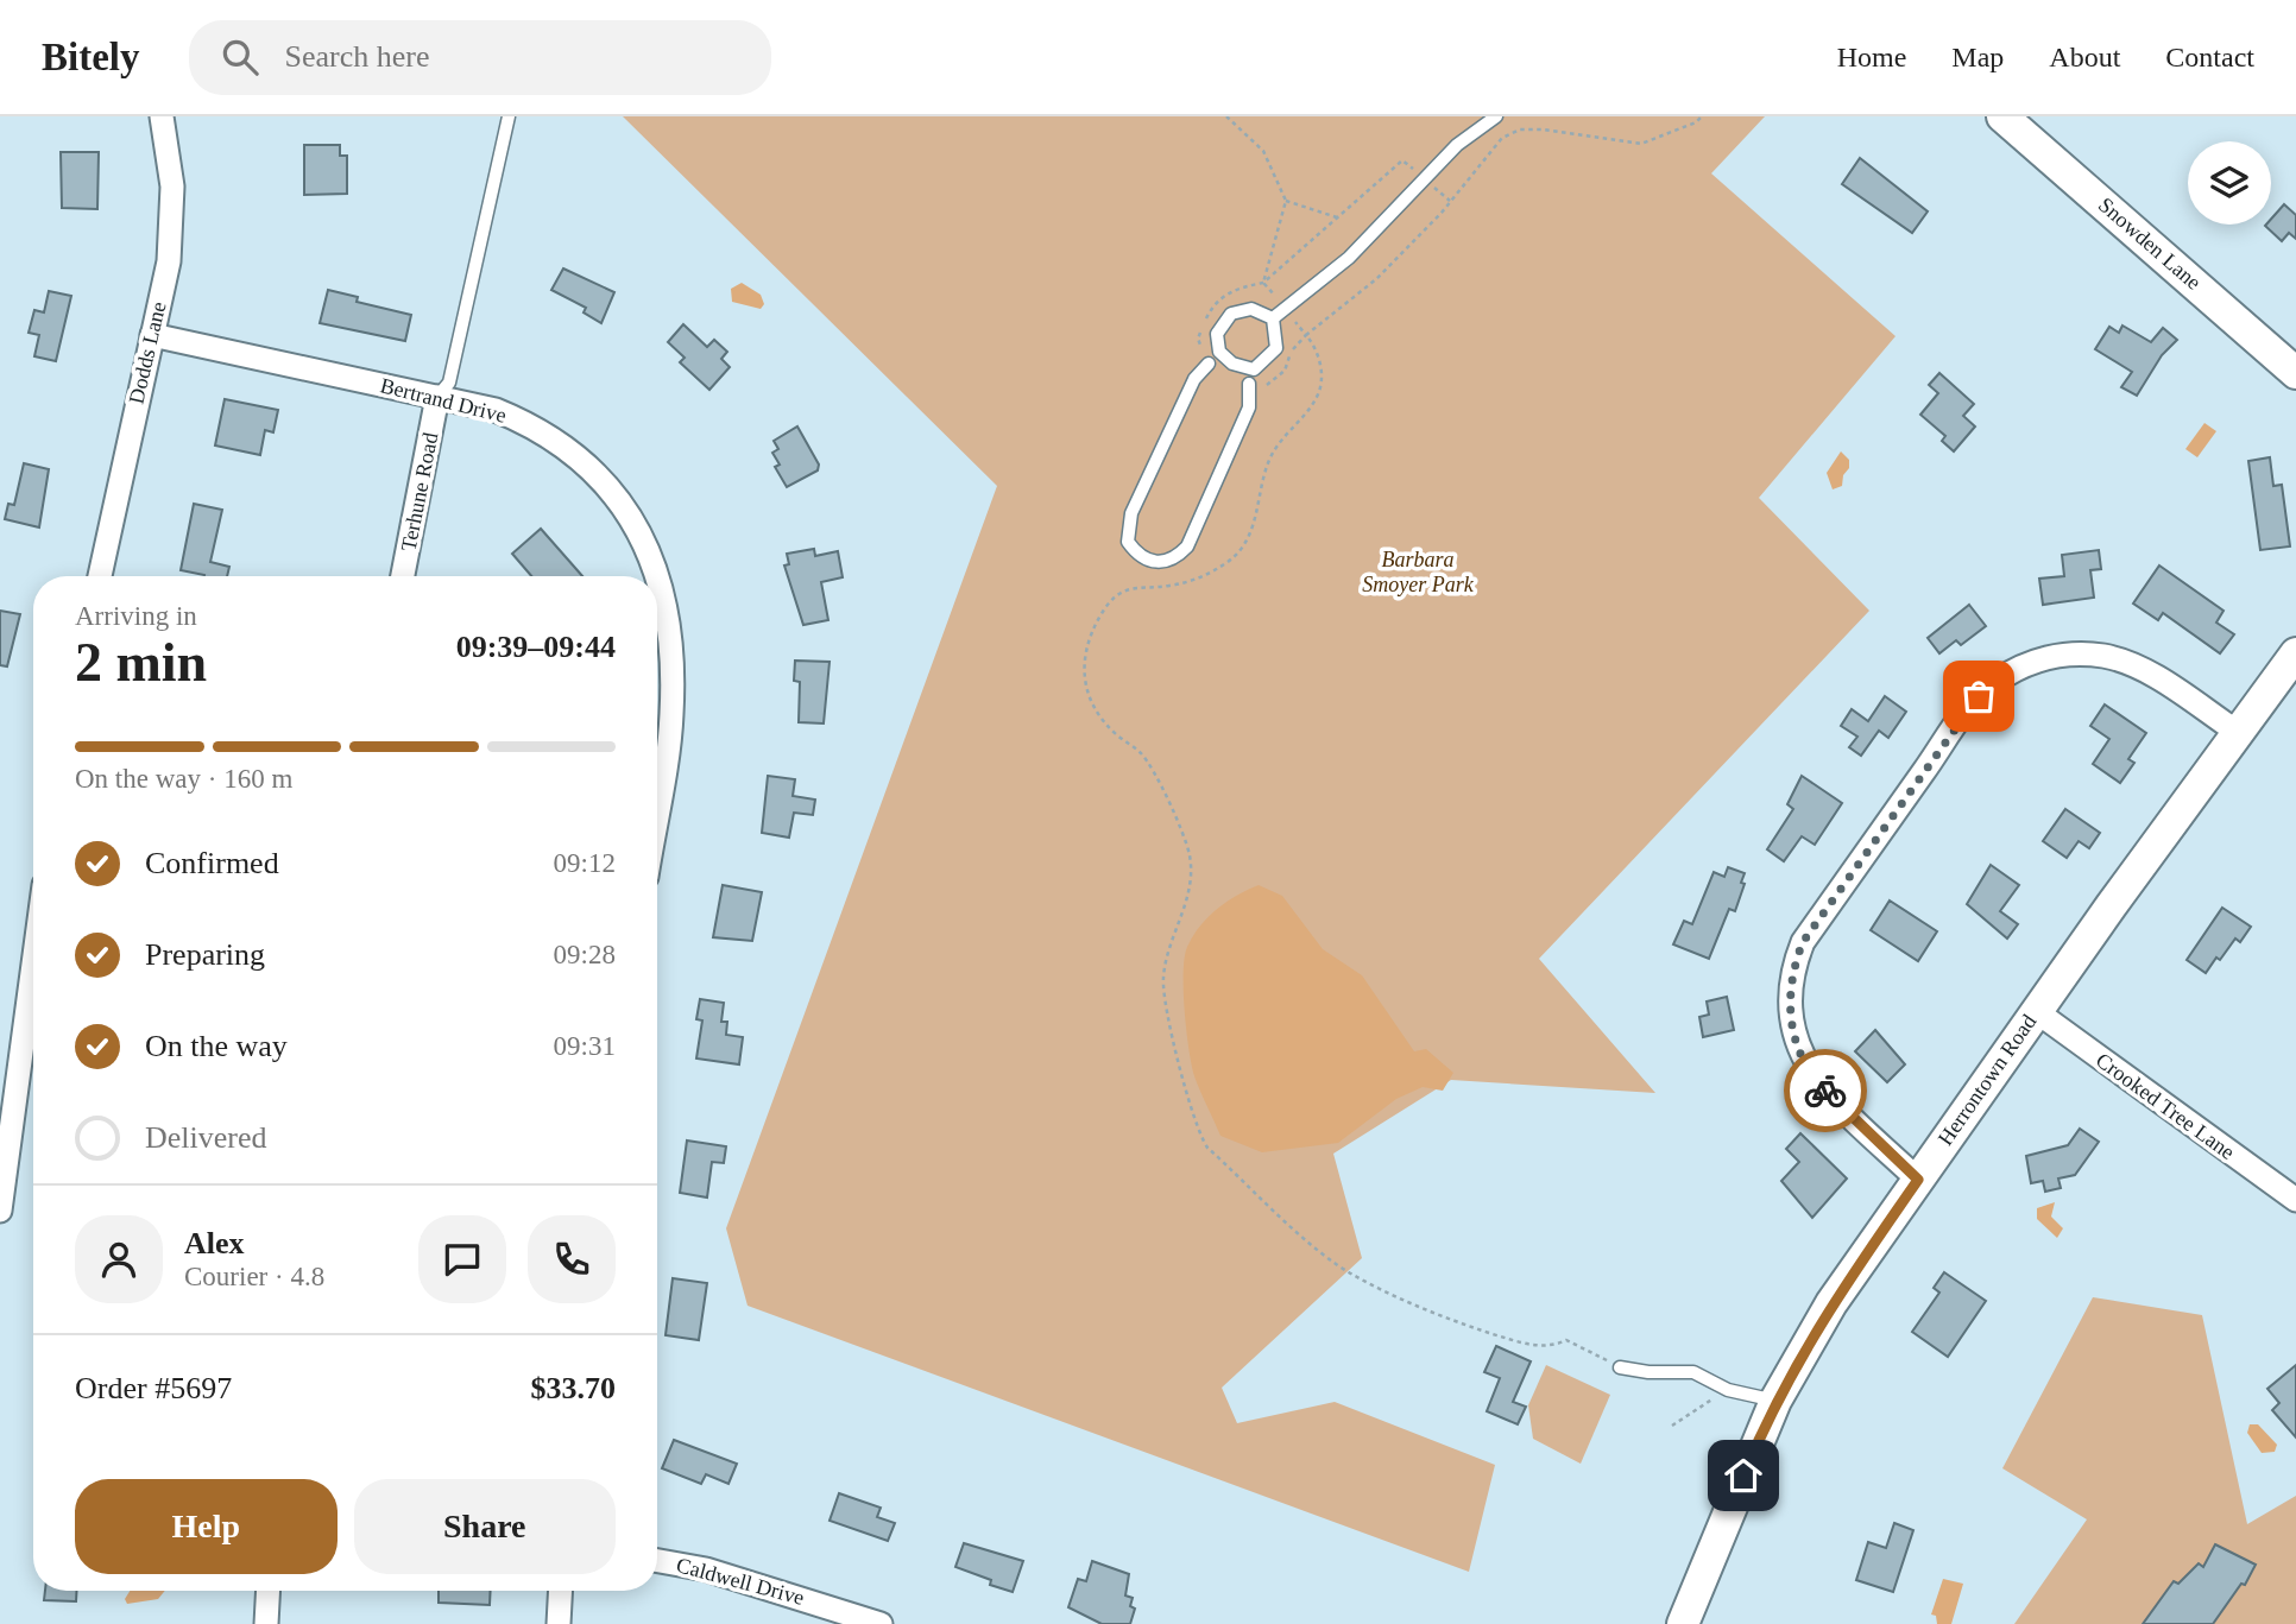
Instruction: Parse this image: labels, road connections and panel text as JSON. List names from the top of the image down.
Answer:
{
  "streets": {
    "street": [
      "Snowden Lane",
      "Dodds Lane",
      "Bertrand Drive",
      "Terhune Road",
      "Herrontown Road",
      "Crooked Tree Lane",
      "Caldwell Drive"
    ]
  },
  "crossings": [
    ["Dodds Lane", "Bertrand Drive"],
    ["Bertrand Drive", "Terhune Road"],
    ["Herrontown Road", "Crooked Tree Lane"]
  ],
  "parks": ["Barbara Smoyer Park"],
  "page": {
    "header": "Bitely",
    "search": "Search here",
    "nav": [
      "Home",
      "Map",
      "About",
      "Contact"
    ],
    "heading": ["2 min", "Arriving in", "09:39–09:44"],
    "panel": [
      "Alex",
      "Courier · 4.8",
      "Order #5697",
      "$33.70"
    ],
    "bar": "On the way · 160 m",
    "list": [
      ["Confirmed", "09:12"],
      ["Preparing", "09:28"],
      ["On the way", "09:31"],
      "Delivered"
    ],
    "buttons": ["Help", "Share"]
  }
}
